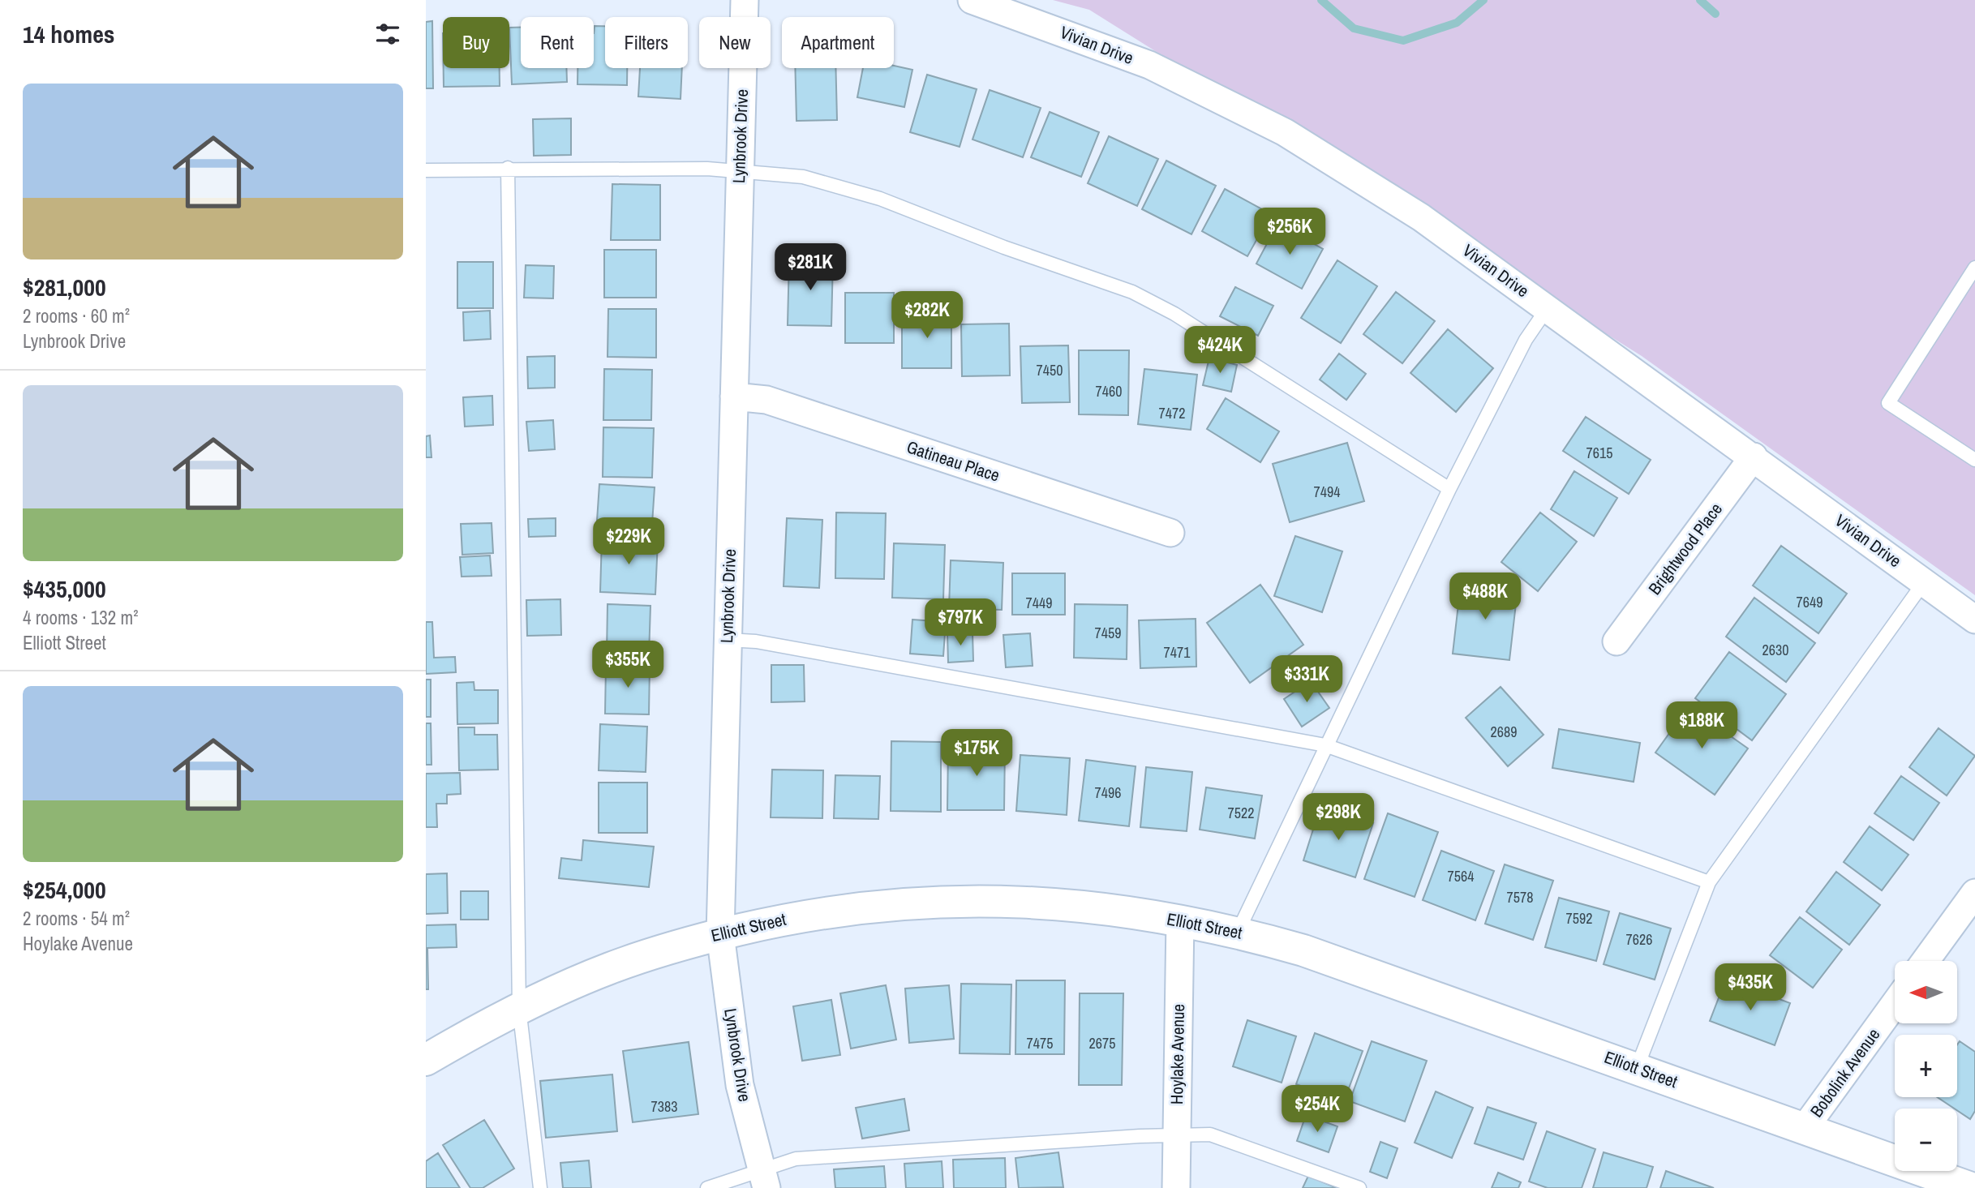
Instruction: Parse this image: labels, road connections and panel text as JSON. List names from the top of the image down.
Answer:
{
  "streets": {
    "street": [
      "Vivian Drive",
      "Lynbrook Drive",
      "Gatineau Place",
      "Brightwood Place",
      "Elliott Street",
      "Hoylake Avenue",
      "Bobolink Avenue"
    ]
  },
  "crossings": [
    ["Vivian Drive", "Brightwood Place"],
    ["Lynbrook Drive", "Gatineau Place"],
    ["Lynbrook Drive", "Elliott Street"],
    ["Elliott Street", "Hoylake Avenue"],
    ["Elliott Street", "Bobolink Avenue"]
  ],
  "house_numbers": [
    "7450",
    "7460",
    "7472",
    "7615",
    "7494",
    "7649",
    "7449",
    "7459",
    "2630",
    "7471",
    "2689",
    "7496",
    "7522",
    "7564",
    "7578",
    "7592",
    "7626",
    "7475",
    "2675",
    "7383"
  ],
  "north": "left",
  "page": {
    "heading": "14 homes",
    "chip": [
      "Buy",
      "Rent",
      "Filters",
      "New",
      "Apartment"
    ],
    "list": [
      {
        "name": "$281,000",
        "note": "2 rooms · 60 m² · Lynbrook Drive"
      },
      {
        "name": "$435,000",
        "note": "4 rooms · 132 m² · Elliott Street"
      },
      {
        "name": "$254,000",
        "note": "2 rooms · 54 m² · Hoylake Avenue"
      }
    ],
    "price": [
      "$256K",
      "$281K",
      "$282K",
      "$424K",
      "$229K",
      "$488K",
      "$797K",
      "$355K",
      "$331K",
      "$188K",
      "$175K",
      "$298K",
      "$435K",
      "$254K"
    ],
    "map_buttons": ["+", "−"]
  }
}
